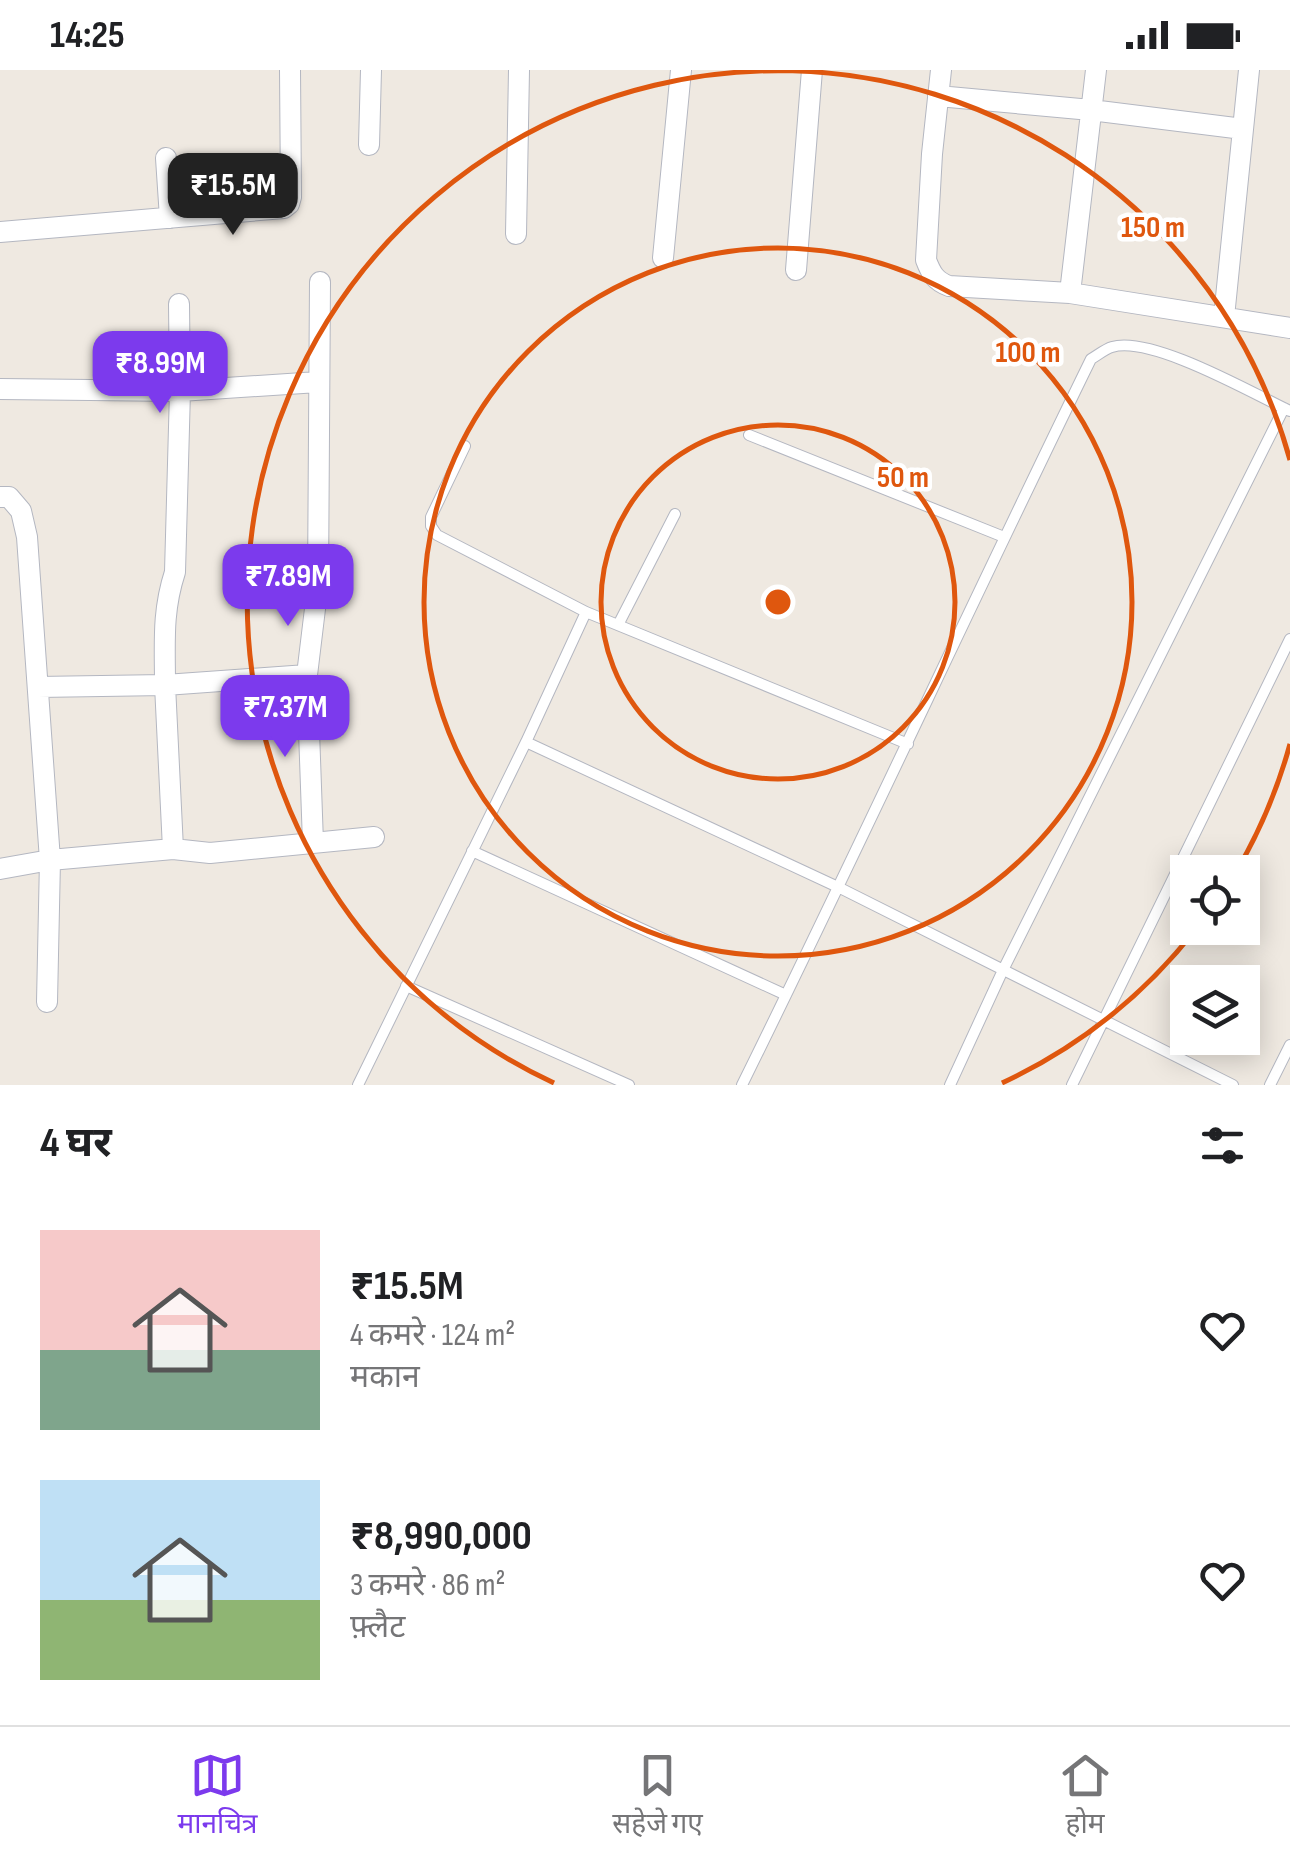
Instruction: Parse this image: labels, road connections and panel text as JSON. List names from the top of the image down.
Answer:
{
  "page": {
    "status": "14:25",
    "price": [
      "₹15.5M",
      "₹8.99M",
      "₹7.89M",
      "₹7.37M"
    ],
    "heading": "4 घर",
    "list": [
      {
        "name": "₹15.5M",
        "note": "4 कमरे · 124 m² · मकान"
      },
      {
        "name": "₹8,990,000",
        "note": "3 कमरे · 86 m² · फ़्लैट"
      }
    ],
    "tabs": ["मानचित्र", "सहेजे गए", "होम"]
  },
  "rings": ["150 m", "100 m", "50 m"]
}
